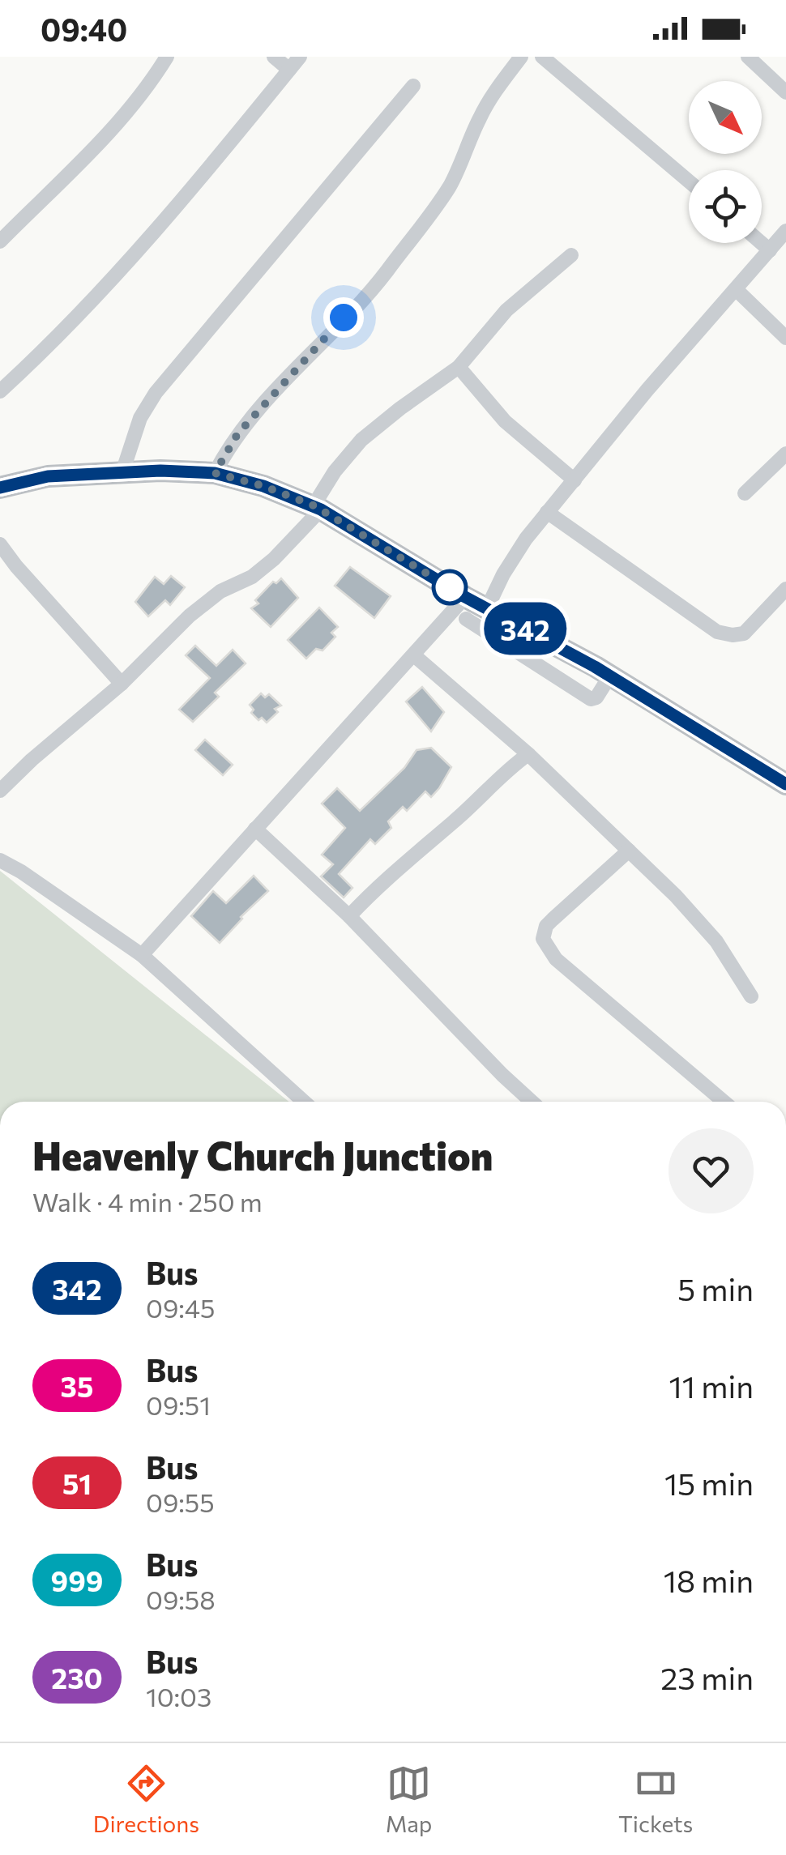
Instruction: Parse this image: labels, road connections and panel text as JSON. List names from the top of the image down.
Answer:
{
  "lines": ["bus line 342"],
  "north": "bottom right",
  "page": {
    "status": "09:40",
    "on_map": "342",
    "heading": ["Heavenly Church Junction", "Walk · 4 min · 250 m"],
    "list": [
      {
        "mark": "342",
        "name": "Bus",
        "note": "09:45",
        "value": "5 min"
      },
      {
        "mark": "35",
        "name": "Bus",
        "note": "09:51",
        "value": "11 min"
      },
      {
        "mark": "51",
        "name": "Bus",
        "note": "09:55",
        "value": "15 min"
      },
      {
        "mark": "999",
        "name": "Bus",
        "note": "09:58",
        "value": "18 min"
      },
      {
        "mark": "230",
        "name": "Bus",
        "note": "10:03",
        "value": "23 min"
      }
    ],
    "tabs": ["Directions", "Map", "Tickets"]
  }
}
